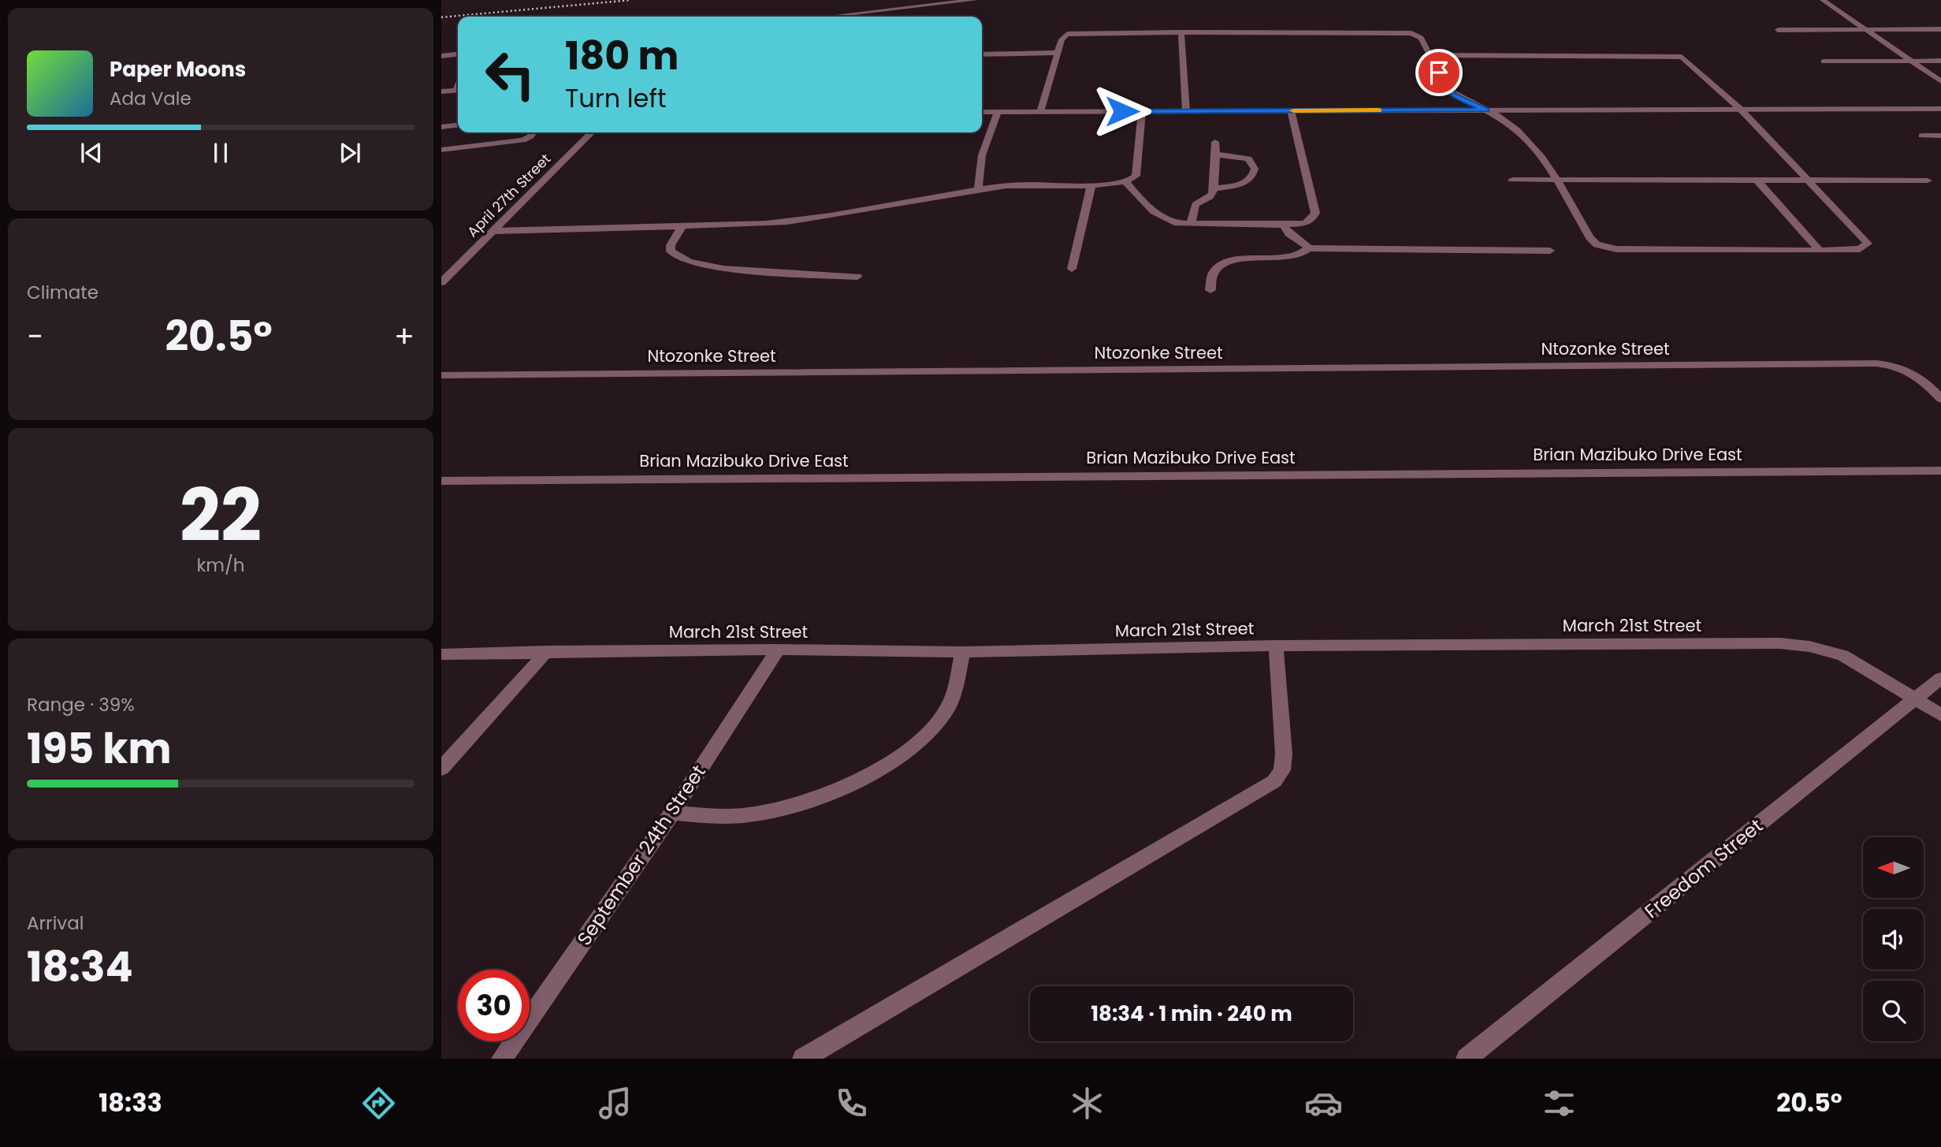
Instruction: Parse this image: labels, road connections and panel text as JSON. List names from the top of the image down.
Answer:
{
  "streets": {
    "street": [
      "April 27th Street",
      "Ntozonke Street",
      "Brian Mazibuko Drive East",
      "March 21st Street",
      "September 24th Street",
      "Freedom Street"
    ]
  },
  "crossings": [
    ["March 21st Street", "September 24th Street"],
    ["March 21st Street", "Freedom Street"]
  ],
  "north": "left",
  "page": {
    "turn": ["180 m", "Turn left"],
    "song": ["Paper Moons", "Ada Vale"],
    "tile": [
      "Climate",
      ["22", "km/h"],
      ["Range · 39%", "195 km"],
      ["Arrival", "18:34"]
    ],
    "heat": ["−", "20.5°", "+"],
    "limit": "30",
    "trip": "18:34 · 1 min · 240 m",
    "tabs": ["18:33", "20.5°"]
  }
}
